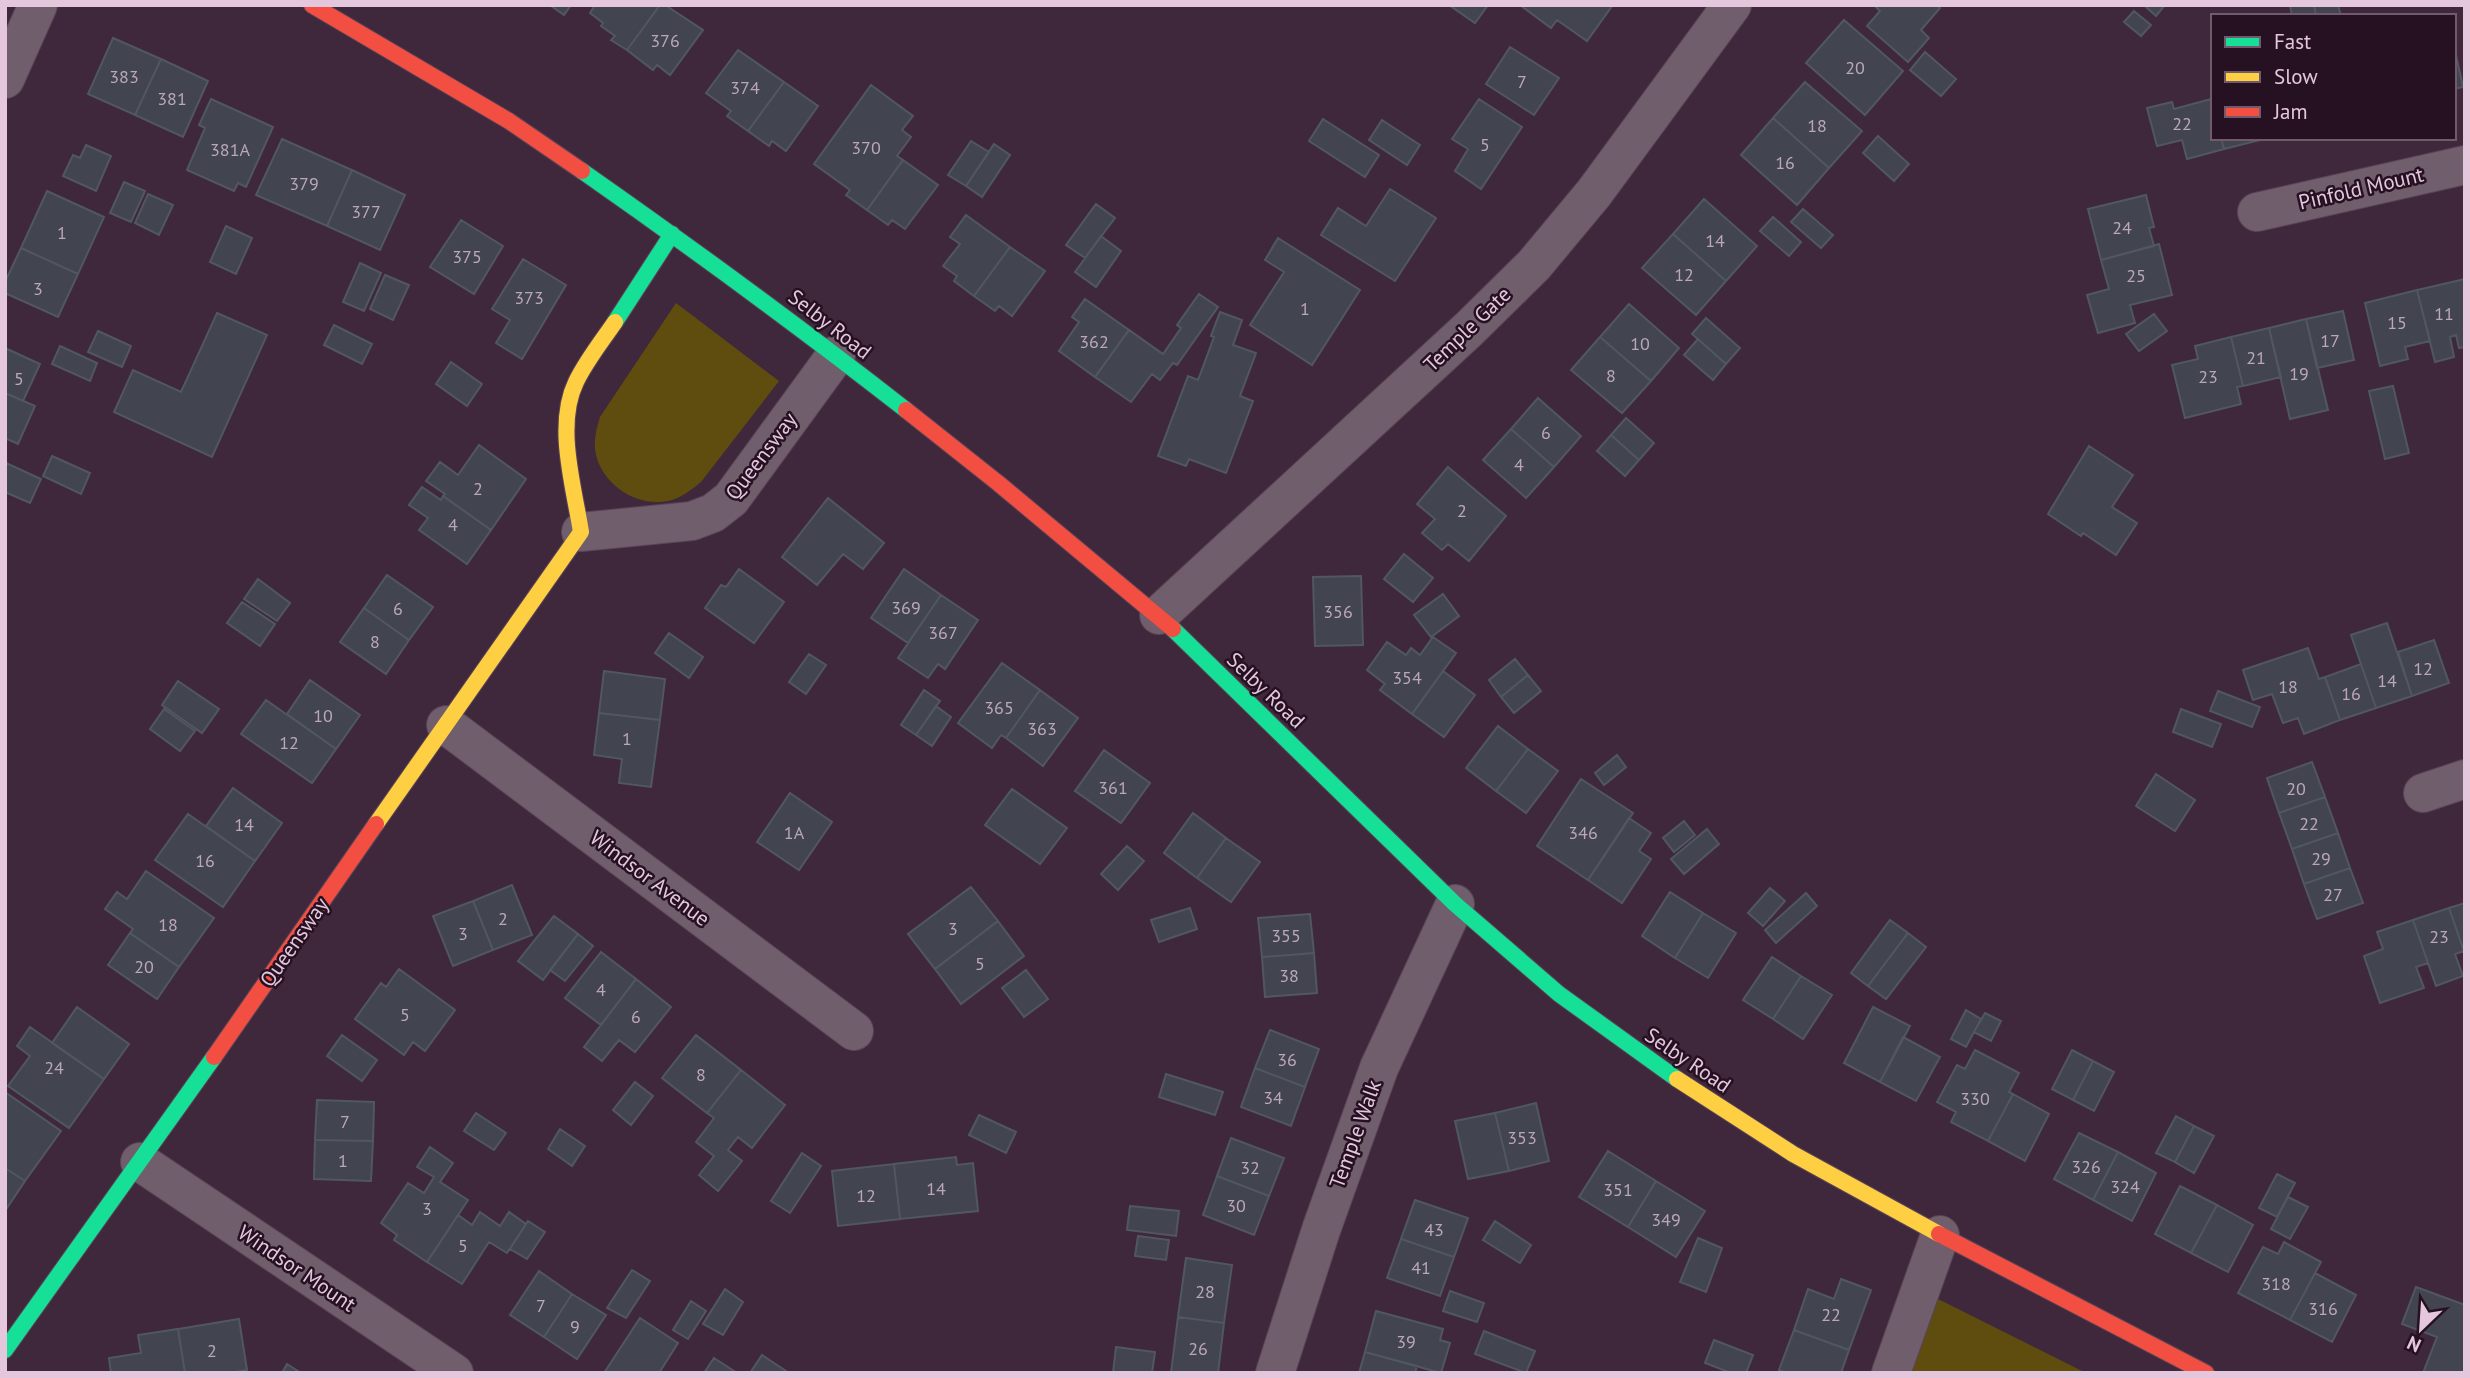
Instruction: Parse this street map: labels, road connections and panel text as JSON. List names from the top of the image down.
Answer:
{
  "streets": {
    "main road": ["Selby Road", "Queensway"],
    "street": [
      "Pinfold Mount",
      "Temple Gate",
      "Windsor Avenue",
      "Temple Walk",
      "Windsor Mount"
    ]
  },
  "crossings": [
    ["Selby Road", "Temple Gate"],
    ["Selby Road", "Queensway"],
    ["Selby Road", "Temple Walk"],
    ["Queensway", "Windsor Avenue"],
    ["Queensway", "Windsor Mount"]
  ],
  "house_numbers": [
    "376",
    "20",
    "383",
    "7",
    "374",
    "381",
    "22",
    "18",
    "5",
    "370",
    "381A",
    "16",
    "379",
    "377",
    "24",
    "1",
    "14",
    "375",
    "12",
    "25",
    "3",
    "373",
    "1",
    "11",
    "15",
    "17",
    "362",
    "10",
    "21",
    "19",
    "8",
    "23",
    "5",
    "6",
    "4",
    "2",
    "2",
    "4",
    "369",
    "6",
    "356",
    "367",
    "8",
    "12",
    "354",
    "14",
    "18",
    "16",
    "365",
    "10",
    "363",
    "1",
    "12",
    "361",
    "20",
    "22",
    "14",
    "1A",
    "346",
    "29",
    "16",
    "27",
    "2",
    "18",
    "3",
    "3",
    "355",
    "23",
    "5",
    "20",
    "38",
    "4",
    "5",
    "6",
    "36",
    "24",
    "8",
    "34",
    "330",
    "7",
    "353",
    "1",
    "326",
    "32",
    "324",
    "14",
    "351",
    "12",
    "30",
    "3",
    "349",
    "43",
    "5",
    "41",
    "318",
    "28",
    "7",
    "316",
    "22",
    "9",
    "39",
    "26",
    "2"
  ],
  "legend": ["Fast", "Slow", "Jam"],
  "north": "bottom left"
}
